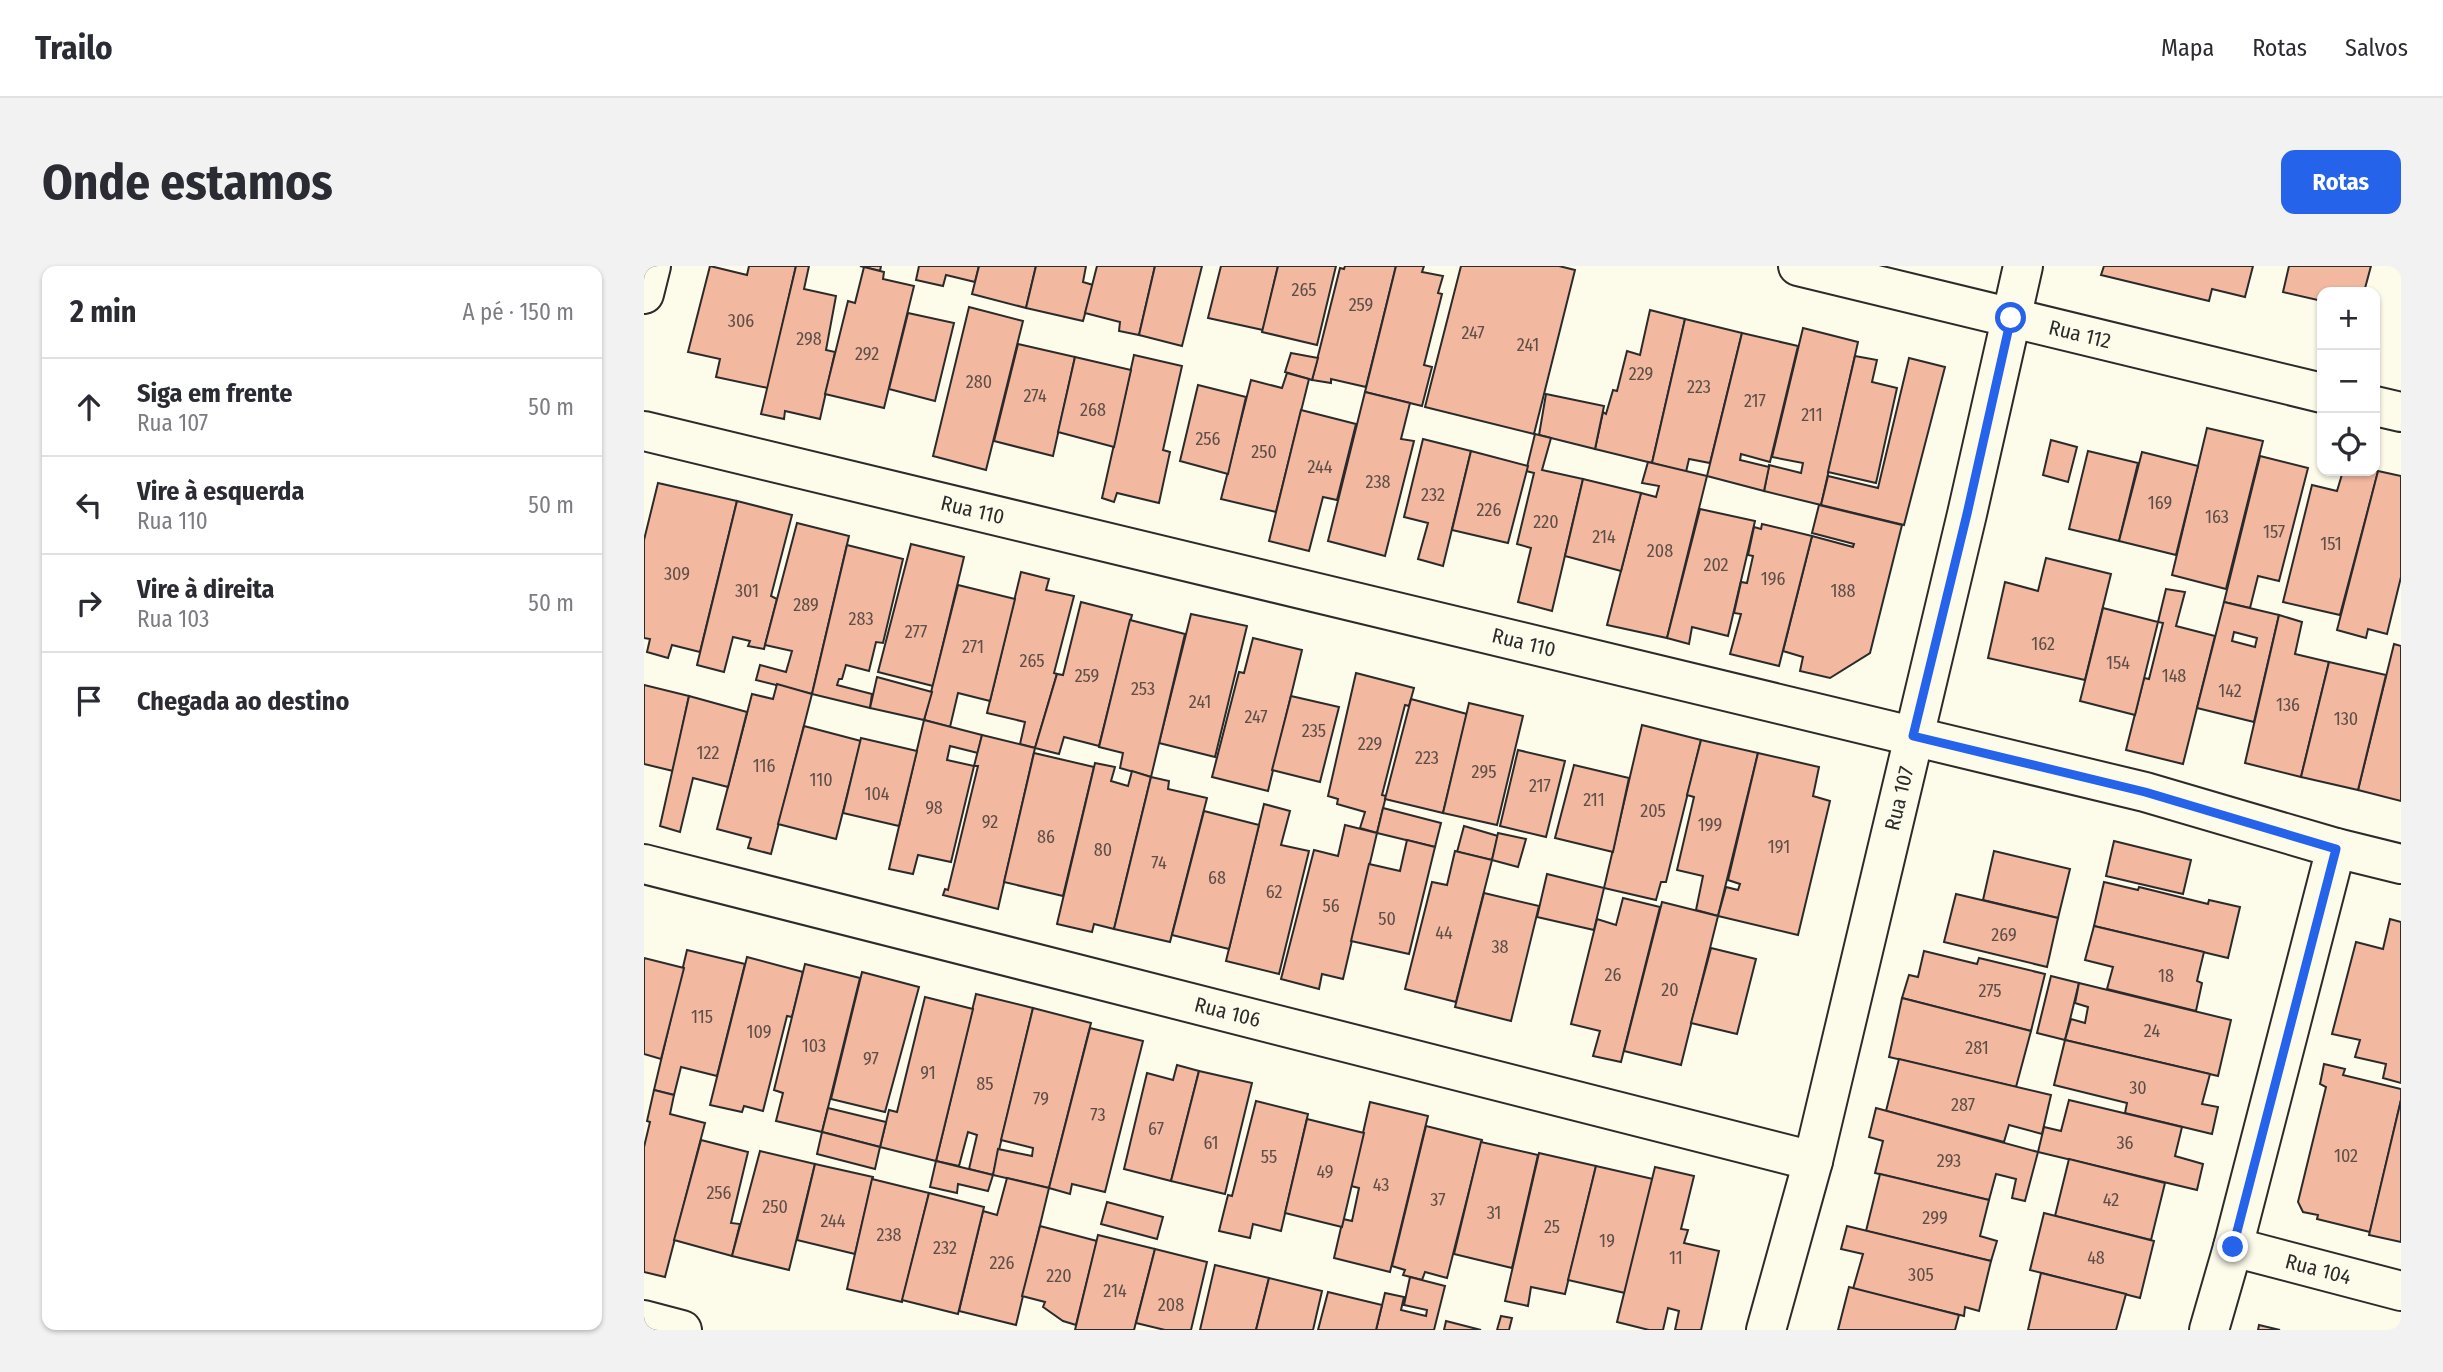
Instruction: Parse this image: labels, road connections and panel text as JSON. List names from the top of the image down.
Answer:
{
  "streets": {
    "street": [
      "Rua 112",
      "Rua 110",
      "Rua 107",
      "Rua 106",
      "Rua 104"
    ]
  },
  "crossings": [
    ["Rua 112", "Rua 107"],
    ["Rua 110", "Rua 107"],
    ["Rua 107", "Rua 106"]
  ],
  "house_numbers": [
    "265",
    "259",
    "306",
    "247",
    "298",
    "241",
    "292",
    "229",
    "280",
    "223",
    "274",
    "217",
    "268",
    "211",
    "256",
    "250",
    "244",
    "238",
    "232",
    "169",
    "226",
    "163",
    "220",
    "157",
    "214",
    "151",
    "208",
    "202",
    "309",
    "196",
    "301",
    "188",
    "289",
    "283",
    "277",
    "162",
    "271",
    "265",
    "154",
    "259",
    "148",
    "253",
    "142",
    "241",
    "136",
    "247",
    "130",
    "235",
    "229",
    "122",
    "223",
    "116",
    "295",
    "110",
    "217",
    "104",
    "211",
    "98",
    "205",
    "92",
    "199",
    "86",
    "191",
    "80",
    "74",
    "68",
    "62",
    "56",
    "50",
    "44",
    "269",
    "38",
    "26",
    "18",
    "20",
    "275",
    "115",
    "24",
    "109",
    "103",
    "281",
    "97",
    "91",
    "85",
    "30",
    "79",
    "287",
    "73",
    "67",
    "61",
    "36",
    "102",
    "55",
    "293",
    "49",
    "43",
    "256",
    "37",
    "42",
    "250",
    "31",
    "299",
    "244",
    "25",
    "238",
    "19",
    "232",
    "11",
    "48",
    "226",
    "305",
    "220",
    "214",
    "208"
  ],
  "page": {
    "header": "Trailo",
    "nav": ["Mapa", "Rotas", "Salvos"],
    "buttons": "Rotas",
    "title": "Onde estamos",
    "heading": ["2 min", "A pé · 150 m"],
    "map_buttons": ["+", "−"],
    "list": [
      ["Siga em frente", "Rua 107", "50 m"],
      ["Vire à esquerda", "Rua 110", "50 m"],
      ["Vire à direita", "Rua 103", "50 m"],
      "Chegada ao destino"
    ]
  }
}
